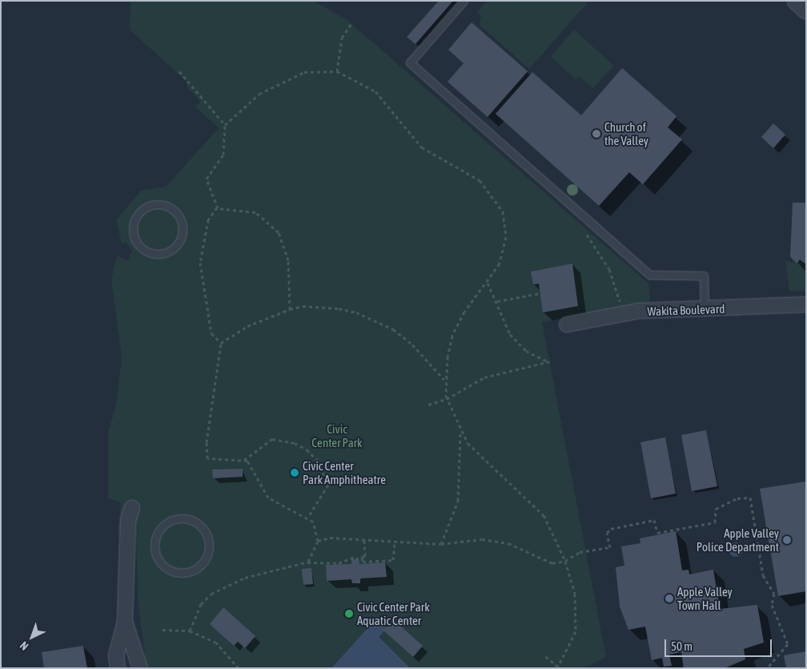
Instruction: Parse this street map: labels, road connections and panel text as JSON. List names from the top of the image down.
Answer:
{
  "streets": {
    "street": ["Wakita Boulevard"]
  },
  "parks": ["Civic Center Park"],
  "places": [
    "Church of the Valley",
    "Civic Center Park Amphitheatre",
    "Apple Valley Police Department",
    "Apple Valley Town Hall",
    "Civic Center Park Aquatic Center"
  ],
  "scale_bar": "50 m",
  "north": "bottom left"
}
